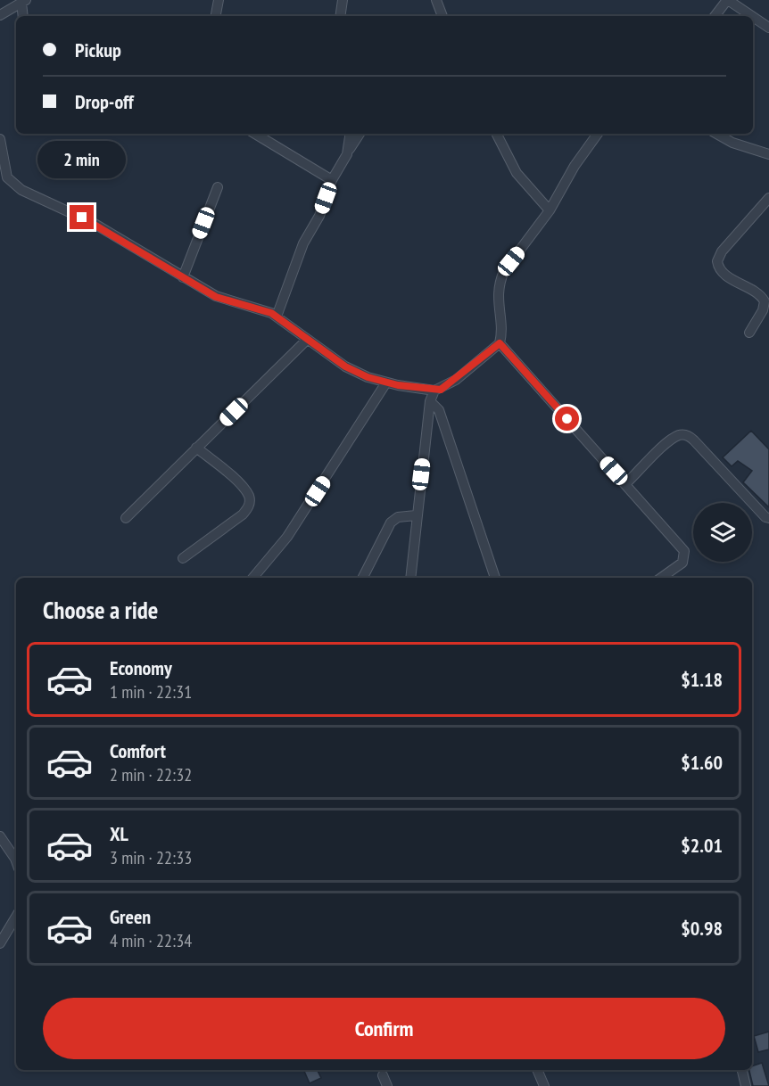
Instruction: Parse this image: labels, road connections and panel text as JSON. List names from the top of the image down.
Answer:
{
  "page": {
    "banner": ["Pickup", "Drop-off"],
    "bubble": "2 min",
    "heading": "Choose a ride",
    "list": [
      {
        "name": "Economy",
        "note": "1 min · 22:31",
        "value": "$1.18"
      },
      {
        "name": "Comfort",
        "note": "2 min · 22:32",
        "value": "$1.60"
      },
      {
        "name": "XL",
        "note": "3 min · 22:33",
        "value": "$2.01"
      },
      {
        "name": "Green",
        "note": "4 min · 22:34",
        "value": "$0.98"
      }
    ],
    "buttons": "Confirm"
  }
}
